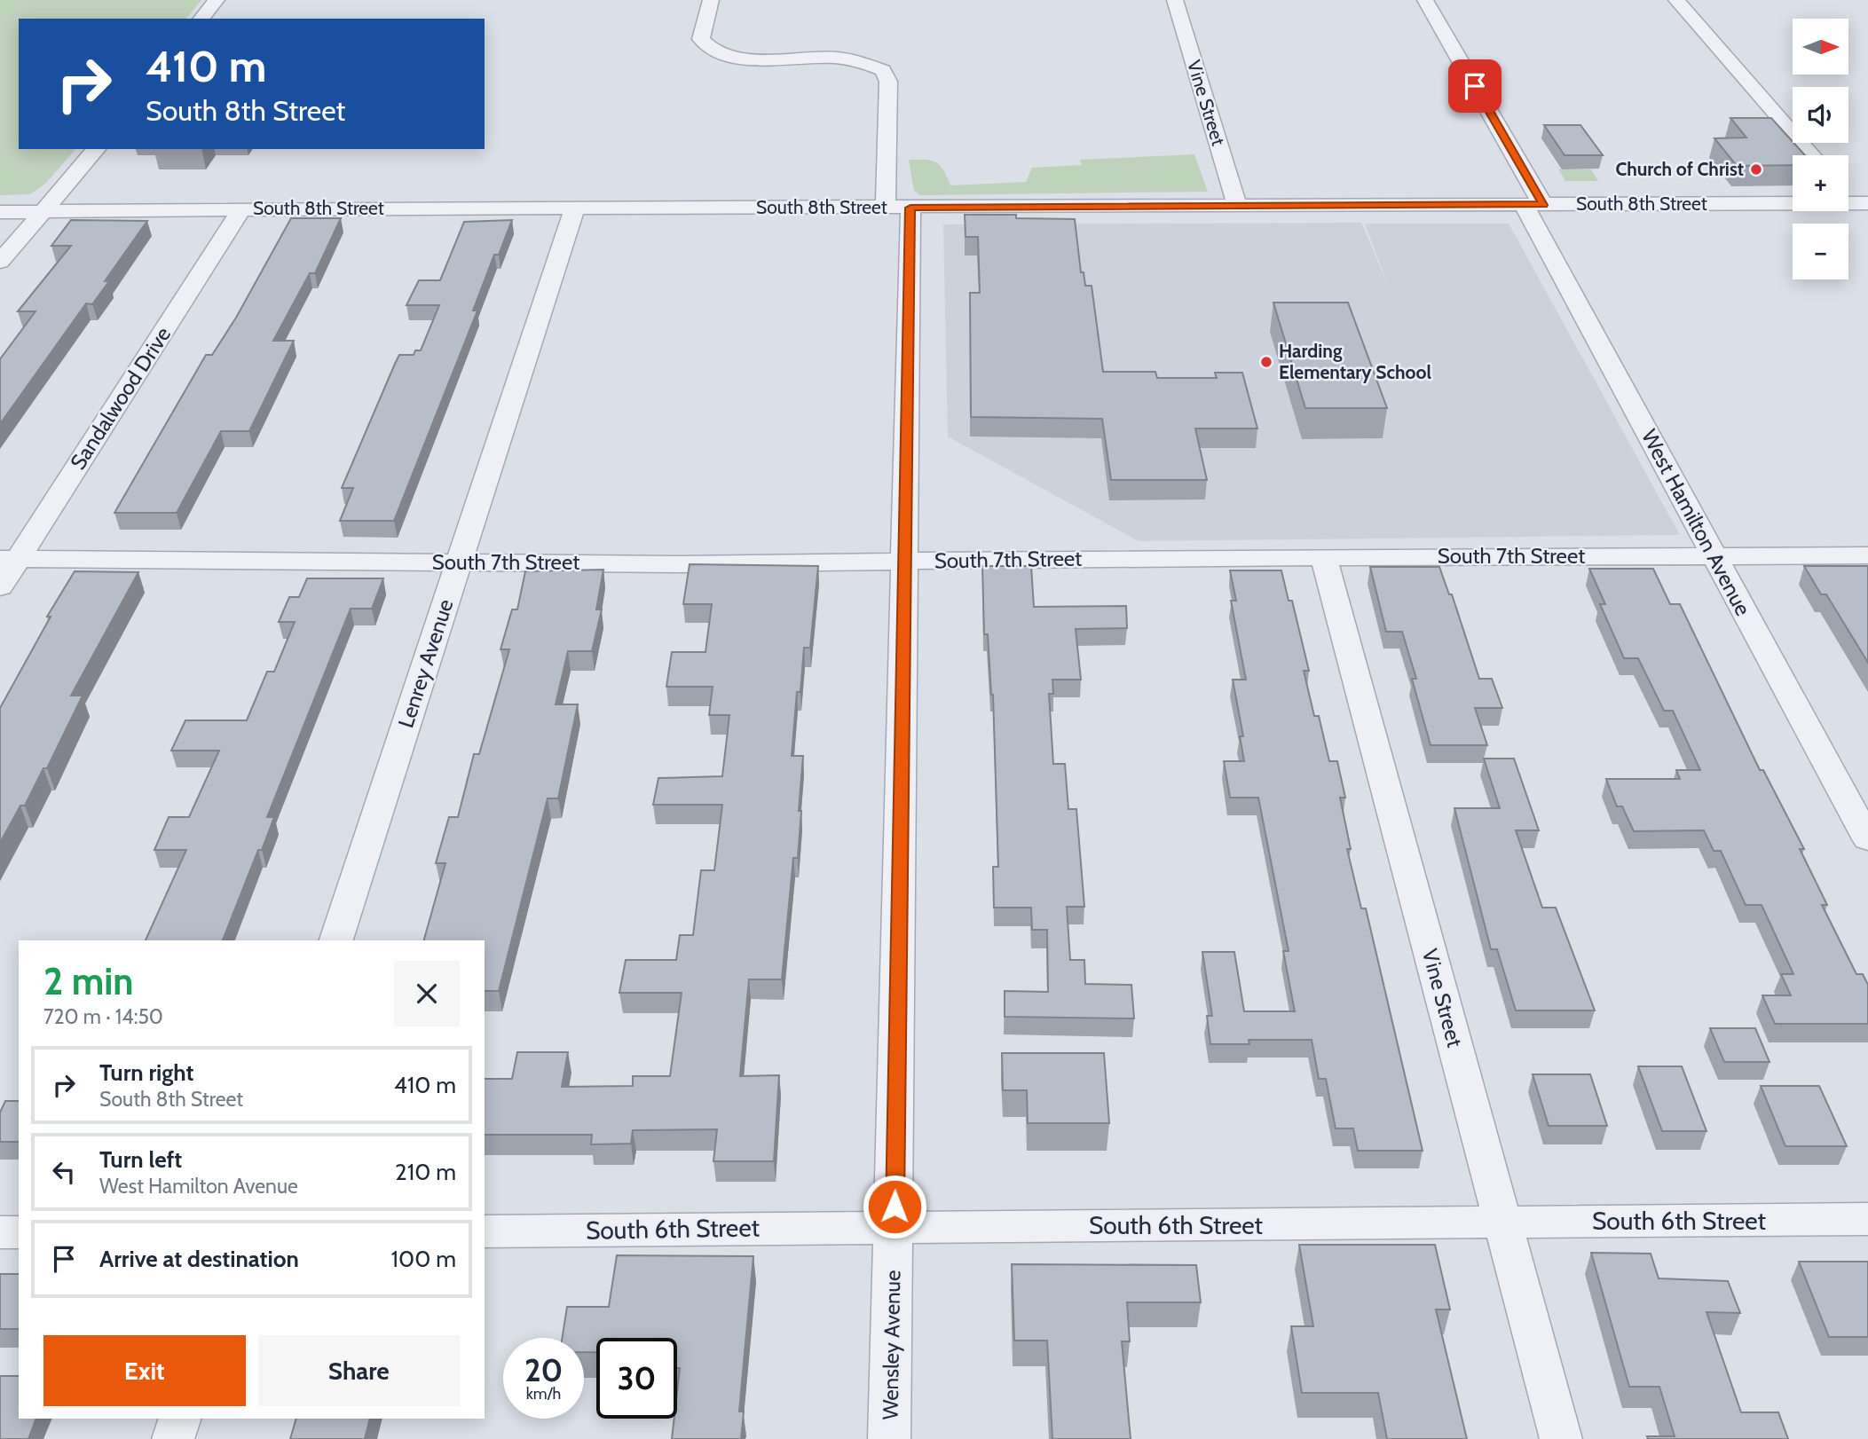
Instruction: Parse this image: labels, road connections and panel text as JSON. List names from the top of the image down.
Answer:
{
  "streets": {
    "street": [
      "Vine Street",
      "South 8th Street",
      "Sandalwood Drive",
      "West Hamilton Avenue",
      "South 7th Street",
      "Lenrey Avenue",
      "South 6th Street",
      "Wensley Avenue"
    ]
  },
  "crossings": [
    ["Vine Street", "South 8th Street"],
    ["Vine Street", "South 7th Street"],
    ["Vine Street", "South 6th Street"],
    ["South 8th Street", "Sandalwood Drive"],
    ["South 8th Street", "West Hamilton Avenue"],
    ["South 8th Street", "Lenrey Avenue"],
    ["South 8th Street", "Wensley Avenue"],
    ["Sandalwood Drive", "South 7th Street"],
    ["West Hamilton Avenue", "South 7th Street"],
    ["South 7th Street", "Lenrey Avenue"],
    ["South 7th Street", "Wensley Avenue"],
    ["South 6th Street", "Wensley Avenue"]
  ],
  "places": ["Church of Christ", "Harding Elementary School"],
  "north": "right",
  "page": {
    "map_buttons": ["+", "−"],
    "turn": ["410 m", "South 8th Street"],
    "heading": ["2 min", "720 m · 14:50"],
    "list": [
      {
        "name": "Turn right",
        "note": "South 8th Street",
        "value": "410 m"
      },
      {
        "name": "Turn left",
        "note": "West Hamilton Avenue",
        "value": "210 m"
      },
      {
        "name": "Arrive at destination",
        "value": "100 m"
      }
    ],
    "buttons": ["Exit", "Share"],
    "speed": "20 km/h",
    "limit": "30"
  }
}
